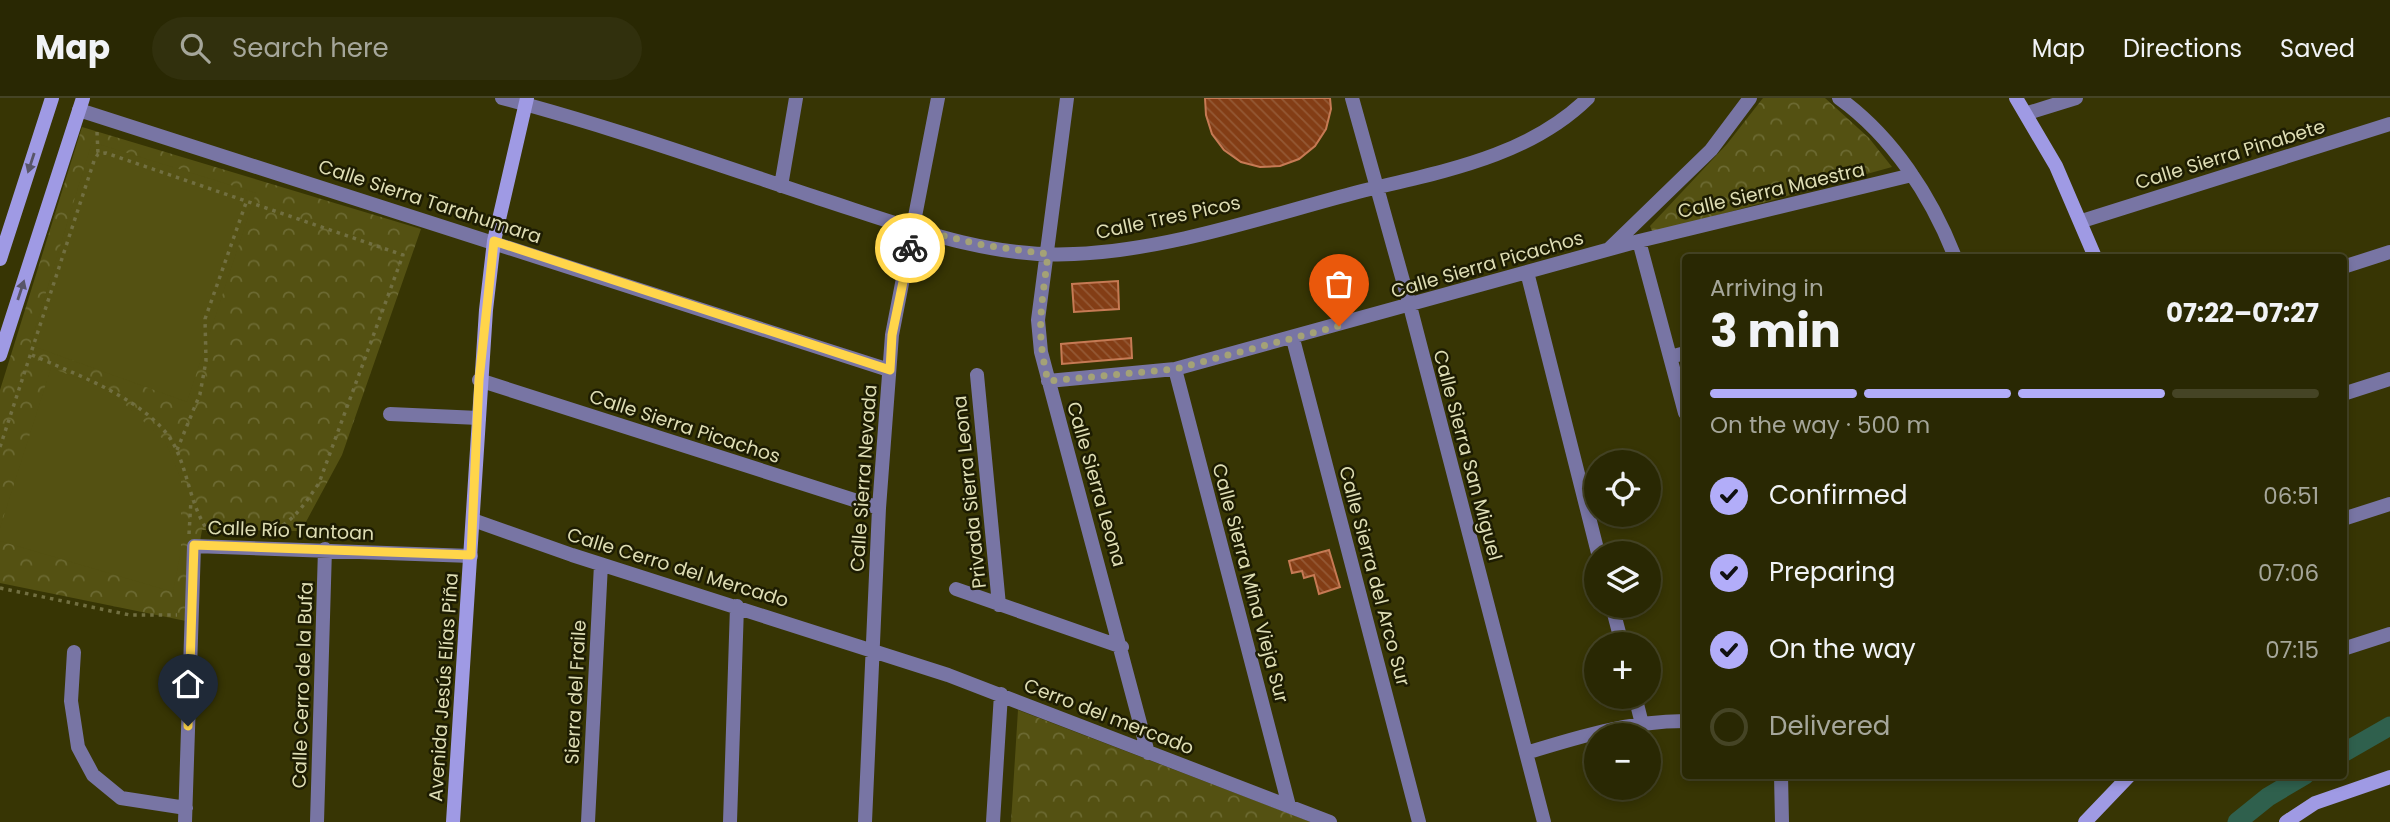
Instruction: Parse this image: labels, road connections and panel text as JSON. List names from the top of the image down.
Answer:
{
  "streets": {
    "street": [
      "Calle Sierra Pinabete",
      "Calle Sierra Maestra",
      "Calle Sierra Tarahumara",
      "Calle Tres Picos",
      "Calle Sierra Picachos",
      "Calle Sierra San Miguel",
      "Calle Sierra Nevada",
      "Calle Sierra Leona",
      "Privada Sierra Leona",
      "Calle Río Tantoan",
      "Calle Cerro del Mercado",
      "Calle Sierra del Arco Sur",
      "Calle Sierra Mina Vieja Sur",
      "Calle Cerro de la Bufa",
      "Avenida Jesús Elías Piña",
      "Sierra del Fraile",
      "Cerro del mercado"
    ]
  },
  "crossings": [
    ["Calle Sierra Maestra", "Calle Sierra Picachos"],
    ["Calle Sierra Tarahumara", "Calle Sierra Nevada"],
    ["Calle Sierra Tarahumara", "Avenida Jesús Elías Piña"],
    ["Calle Tres Picos", "Calle Sierra San Miguel"],
    ["Calle Tres Picos", "Calle Sierra Nevada"],
    ["Calle Tres Picos", "Calle Sierra Leona"],
    ["Calle Tres Picos", "Avenida Jesús Elías Piña"],
    ["Calle Sierra Picachos", "Calle Sierra San Miguel"],
    ["Calle Sierra Picachos", "Calle Sierra Nevada"],
    ["Calle Sierra Picachos", "Calle Sierra Leona"],
    ["Calle Sierra Picachos", "Calle Sierra del Arco Sur"],
    ["Calle Sierra Picachos", "Calle Sierra Mina Vieja Sur"],
    ["Calle Sierra Picachos", "Avenida Jesús Elías Piña"],
    ["Calle Sierra Nevada", "Calle Cerro del Mercado"],
    ["Calle Sierra Nevada", "Cerro del mercado"],
    ["Calle Sierra Leona", "Privada Sierra Leona"],
    ["Calle Sierra Leona", "Cerro del mercado"],
    ["Calle Río Tantoan", "Calle Cerro de la Bufa"],
    ["Calle Río Tantoan", "Avenida Jesús Elías Piña"],
    ["Calle Cerro del Mercado", "Avenida Jesús Elías Piña"],
    ["Calle Cerro del Mercado", "Sierra del Fraile"],
    ["Calle Cerro del Mercado", "Cerro del mercado"],
    ["Calle Sierra Mina Vieja Sur", "Cerro del mercado"]
  ],
  "page": {
    "header": "Map",
    "search": "Search here",
    "nav": ["Map", "Directions", "Saved"],
    "heading": ["3 min", "Arriving in", "07:22–07:27"],
    "bar": "On the way · 500 m",
    "map_buttons": ["+", "−"],
    "list": [
      ["Confirmed", "06:51"],
      ["Preparing", "07:06"],
      ["On the way", "07:15"],
      "Delivered"
    ]
  }
}
